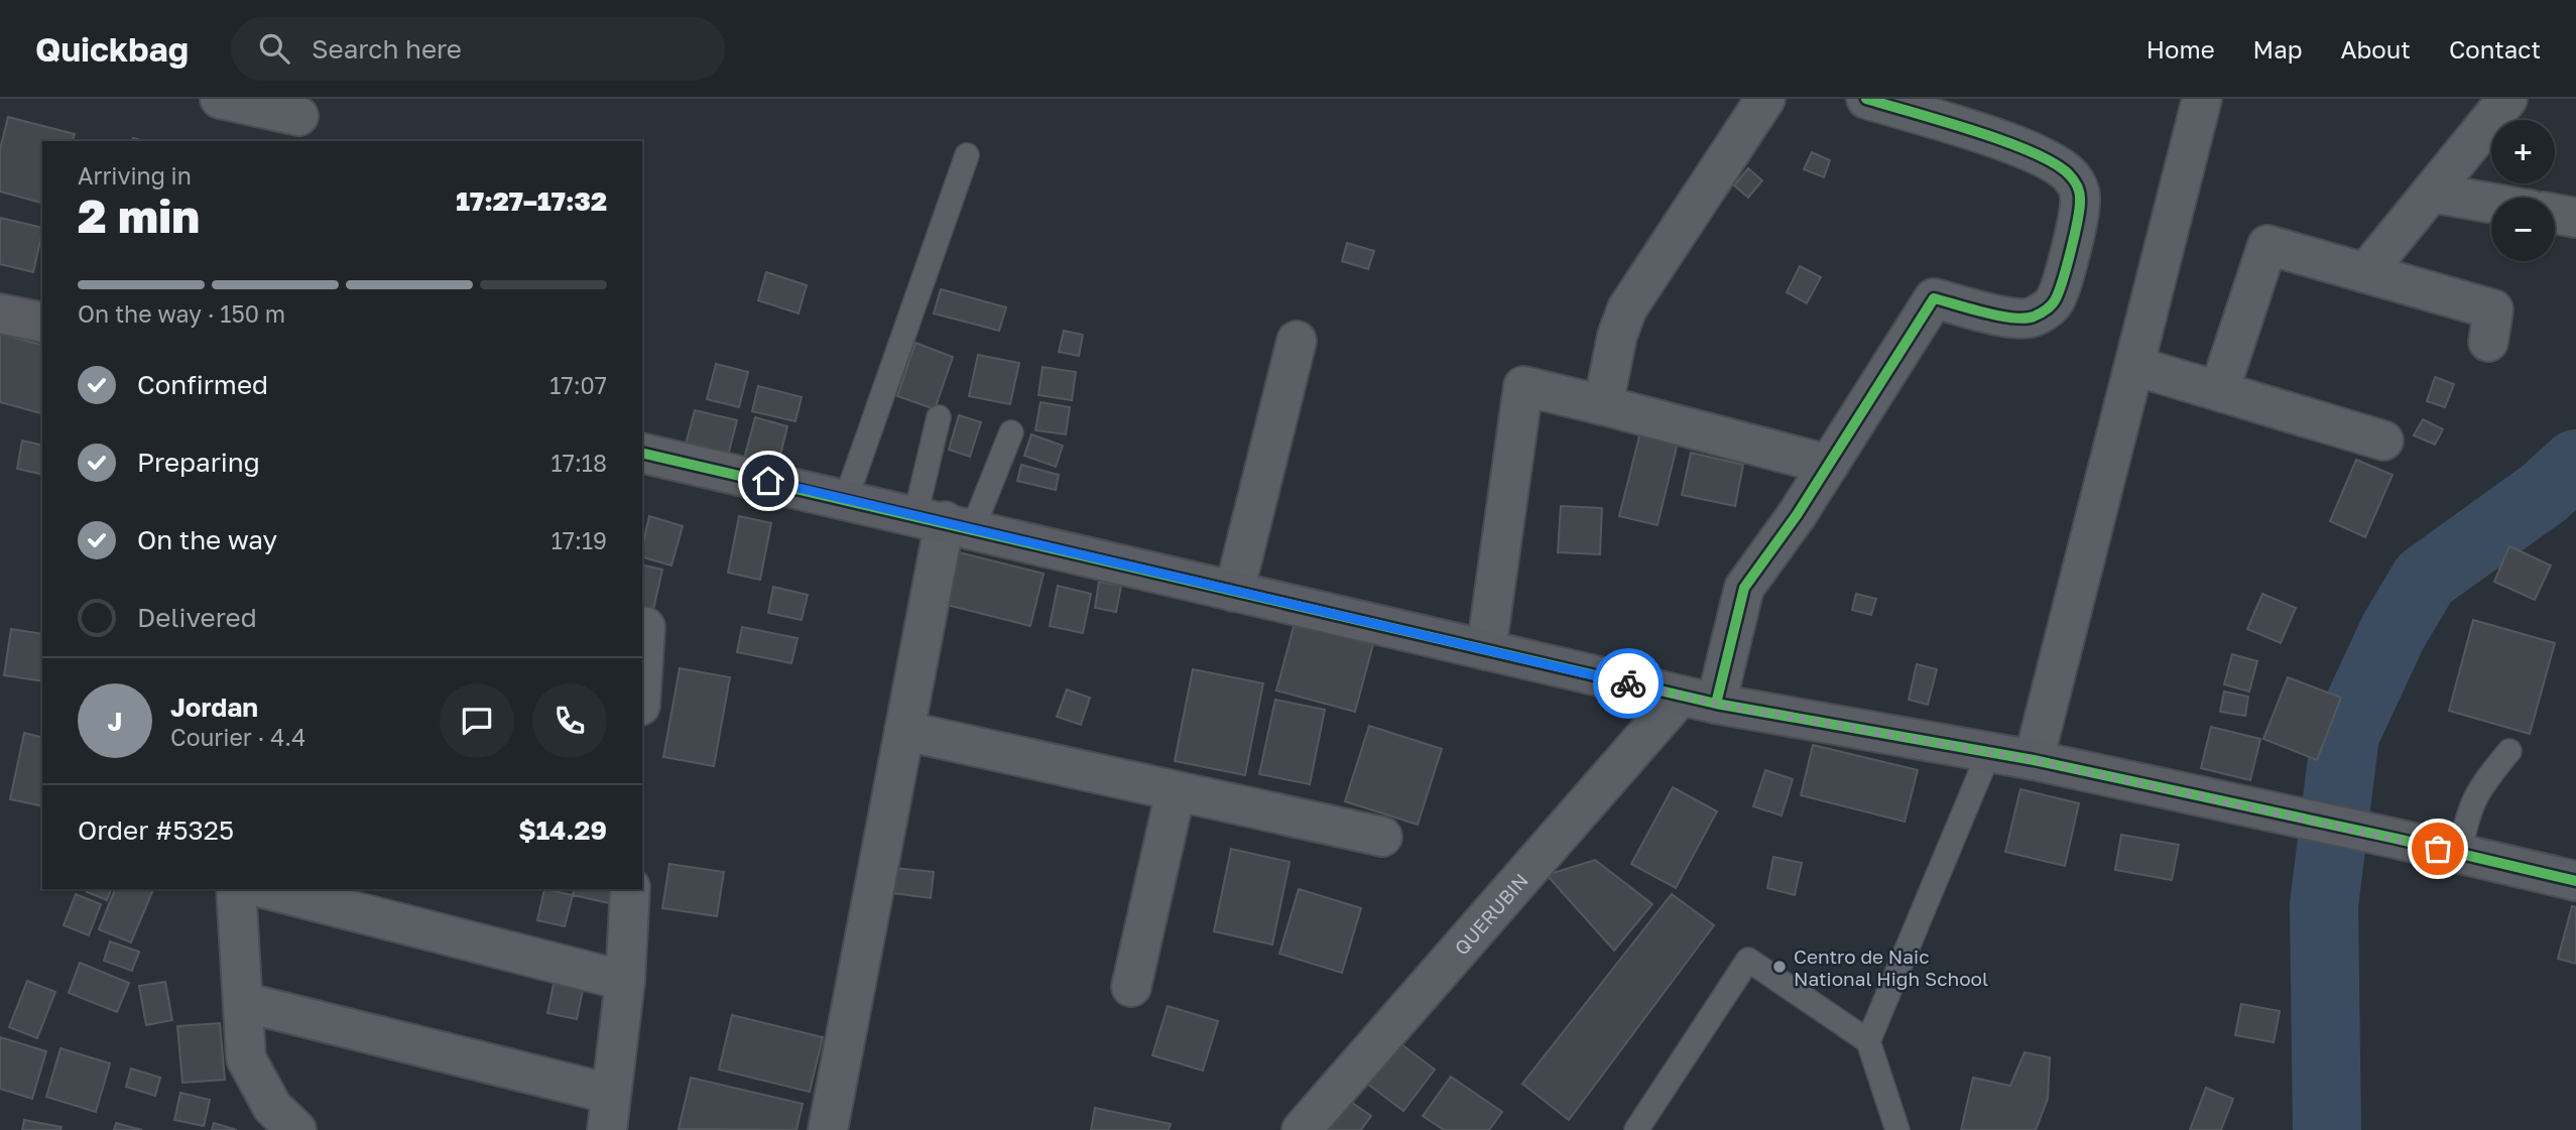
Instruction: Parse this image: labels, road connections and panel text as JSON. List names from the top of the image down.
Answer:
{
  "streets": {
    "street": ["QUERUBIN"]
  },
  "places": ["Centro de Naic National High School"],
  "page": {
    "header": "Quickbag",
    "search": "Search here",
    "nav": [
      "Home",
      "Map",
      "About",
      "Contact"
    ],
    "map_buttons": ["+", "−"],
    "heading": ["2 min", "Arriving in", "17:27–17:32"],
    "panel": [
      "Jordan",
      "Courier · 4.4",
      "Order #5325",
      "$14.29"
    ],
    "bar": "On the way · 150 m",
    "list": [
      ["Confirmed", "17:07"],
      ["Preparing", "17:18"],
      ["On the way", "17:19"],
      "Delivered"
    ],
    "round": "J"
  }
}
